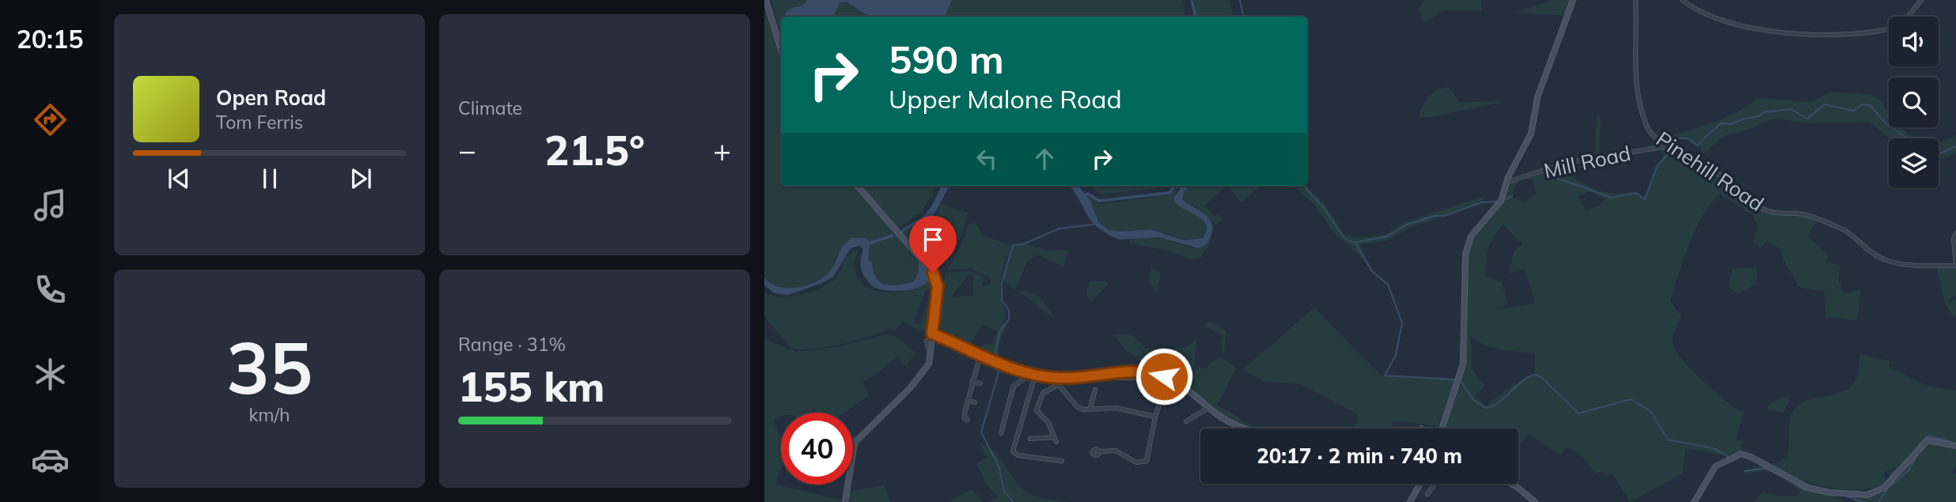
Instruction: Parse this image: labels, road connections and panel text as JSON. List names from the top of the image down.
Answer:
{
  "streets": {
    "street": ["Mill Road", "Pinehill Road"]
  },
  "crossings": [
    ["Mill Road", "Pinehill Road"]
  ],
  "page": {
    "tabs": "20:15",
    "tile": [
      "Climate",
      ["35", "km/h"],
      ["Range · 31%", "155 km"]
    ],
    "turn": ["590 m", "Upper Malone Road"],
    "song": ["Open Road", "Tom Ferris"],
    "heat": ["−", "21.5°", "+"],
    "limit": "40",
    "trip": "20:17 · 2 min · 740 m"
  }
}
